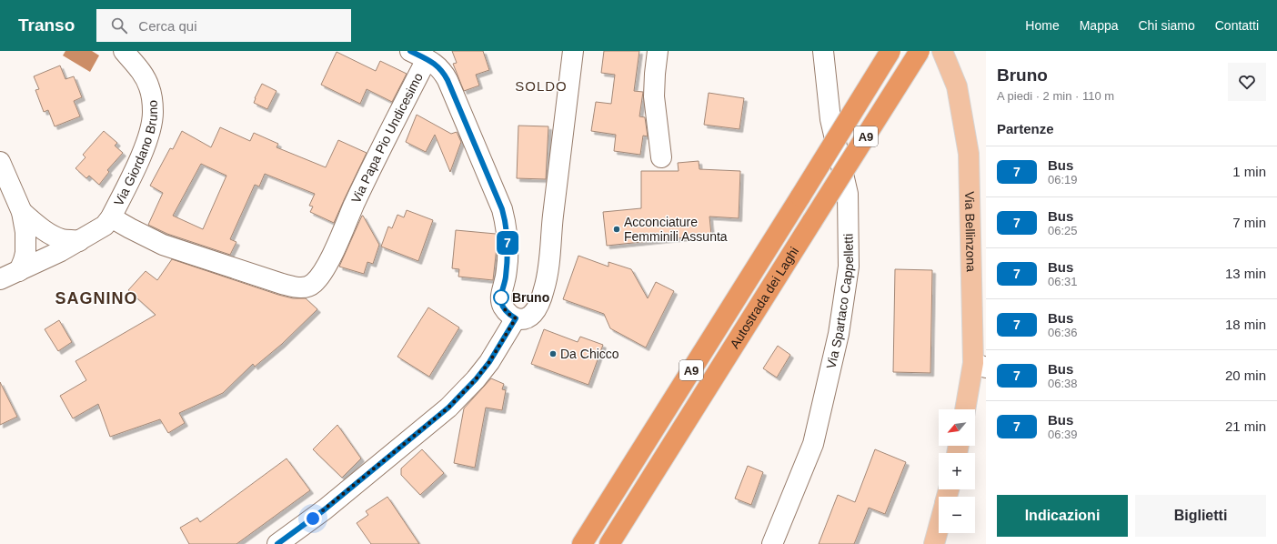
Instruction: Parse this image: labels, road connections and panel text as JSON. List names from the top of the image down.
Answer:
{
  "streets": {
    "highway": ["A9", "Autostrada dei Laghi"],
    "main road": ["Via Bellinzona"],
    "street": ["Via Papa Pio Undicesimo", "Via Giordano Bruno", "Via Spartaco Cappelletti"]
  },
  "crossings": [
    ["Via Papa Pio Undicesimo", "Via Giordano Bruno"]
  ],
  "districts": ["SOLDO", "SAGNINO"],
  "places": ["Acconciature Femminili Assunta", "Bruno", "Da Chicco"],
  "lines": ["bus line 7"],
  "north": "bottom left",
  "page": {
    "header": "Transo",
    "search": "Cerca qui",
    "nav": [
      "Home",
      "Mappa",
      "Chi siamo",
      "Contatti"
    ],
    "on_map": "7",
    "heading": [
      ["Bruno", "A piedi · 2 min · 110 m"],
      "Partenze"
    ],
    "list": [
      {
        "mark": "7",
        "name": "Bus",
        "note": "06:19",
        "value": "1 min"
      },
      {
        "mark": "7",
        "name": "Bus",
        "note": "06:25",
        "value": "7 min"
      },
      {
        "mark": "7",
        "name": "Bus",
        "note": "06:31",
        "value": "13 min"
      },
      {
        "mark": "7",
        "name": "Bus",
        "note": "06:36",
        "value": "18 min"
      },
      {
        "mark": "7",
        "name": "Bus",
        "note": "06:38",
        "value": "20 min"
      },
      {
        "mark": "7",
        "name": "Bus",
        "note": "06:39",
        "value": "21 min"
      }
    ],
    "map_buttons": ["+", "−"],
    "buttons": ["Indicazioni", "Biglietti"]
  }
}
